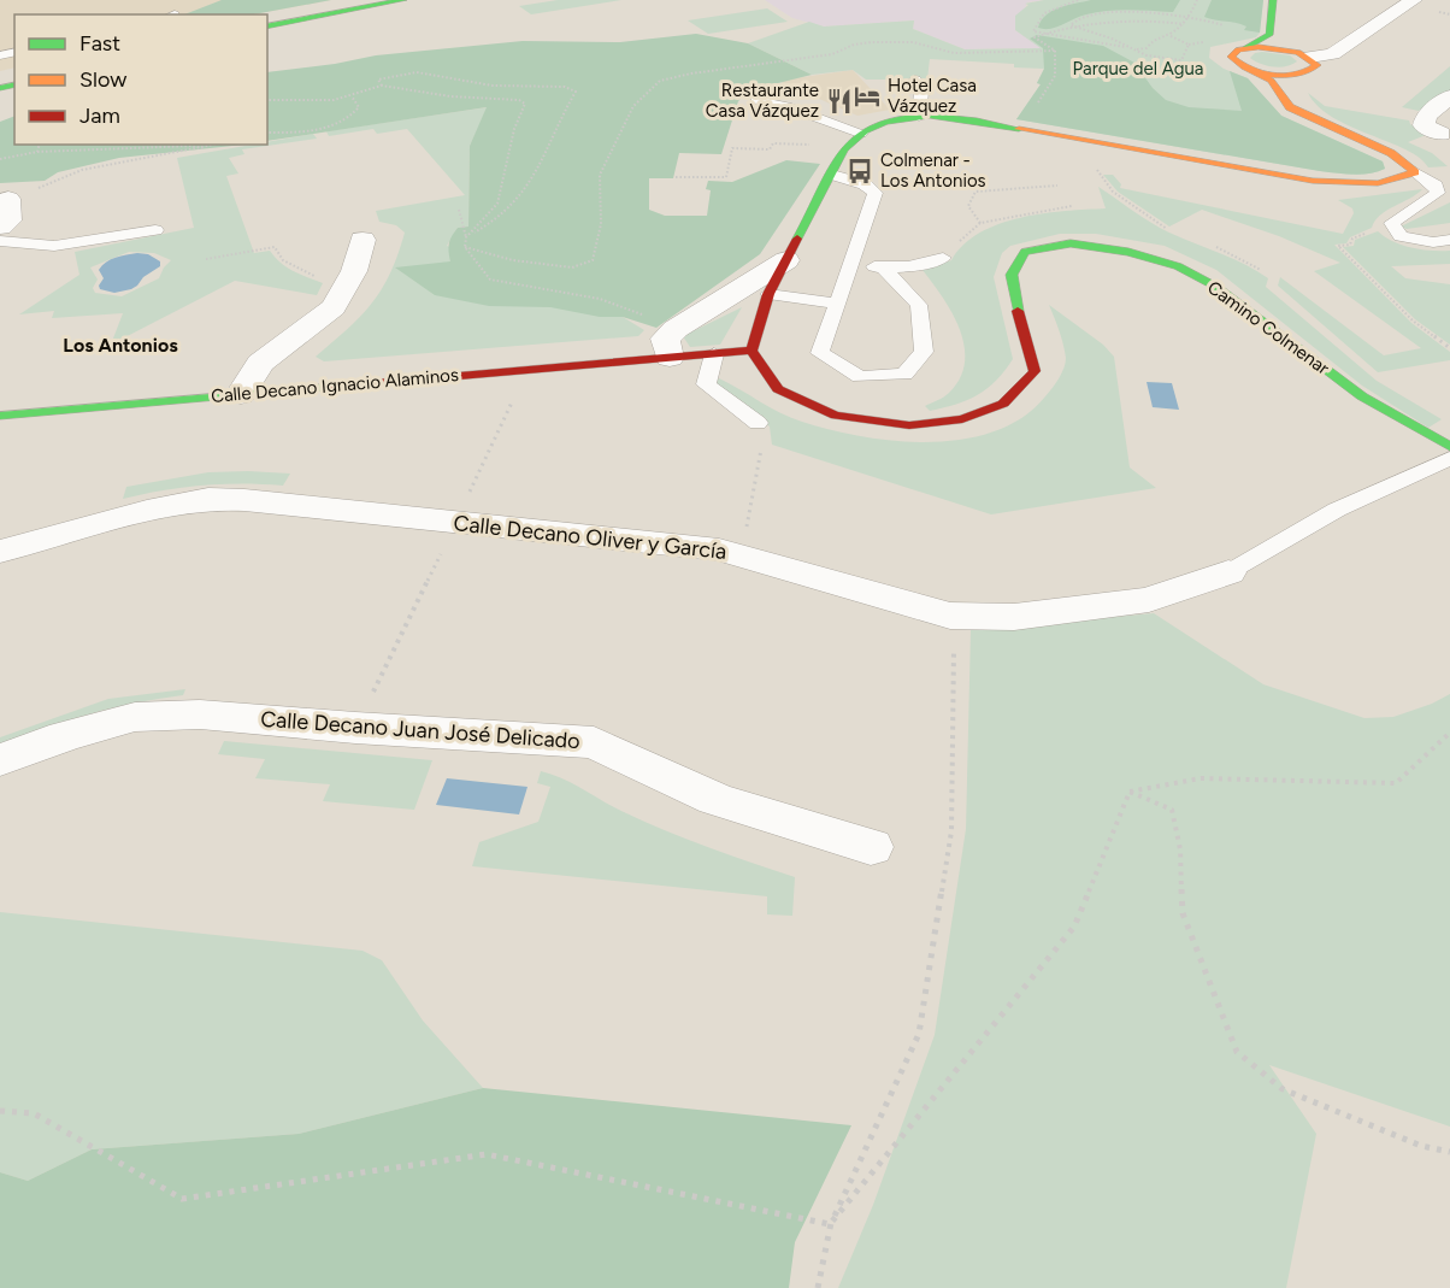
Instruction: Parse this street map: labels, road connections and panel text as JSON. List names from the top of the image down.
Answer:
{
  "streets": {
    "main road": ["Camino Colmenar", "Calle Decano Ignacio Alaminos"],
    "street": ["Calle Decano Oliver y García", "Calle Decano Juan José Delicado"]
  },
  "crossings": [
    ["Camino Colmenar", "Calle Decano Ignacio Alaminos"]
  ],
  "districts": ["Los Antonios"],
  "parks": ["Parque del Agua"],
  "places": {
    "hotel": ["Hotel Casa Vázquez"],
    "restaurant": ["Restaurante Casa Vázquez"],
    "bus stop": ["Colmenar - Los Antonios"]
  },
  "legend": ["Fast", "Slow", "Jam"]
}
